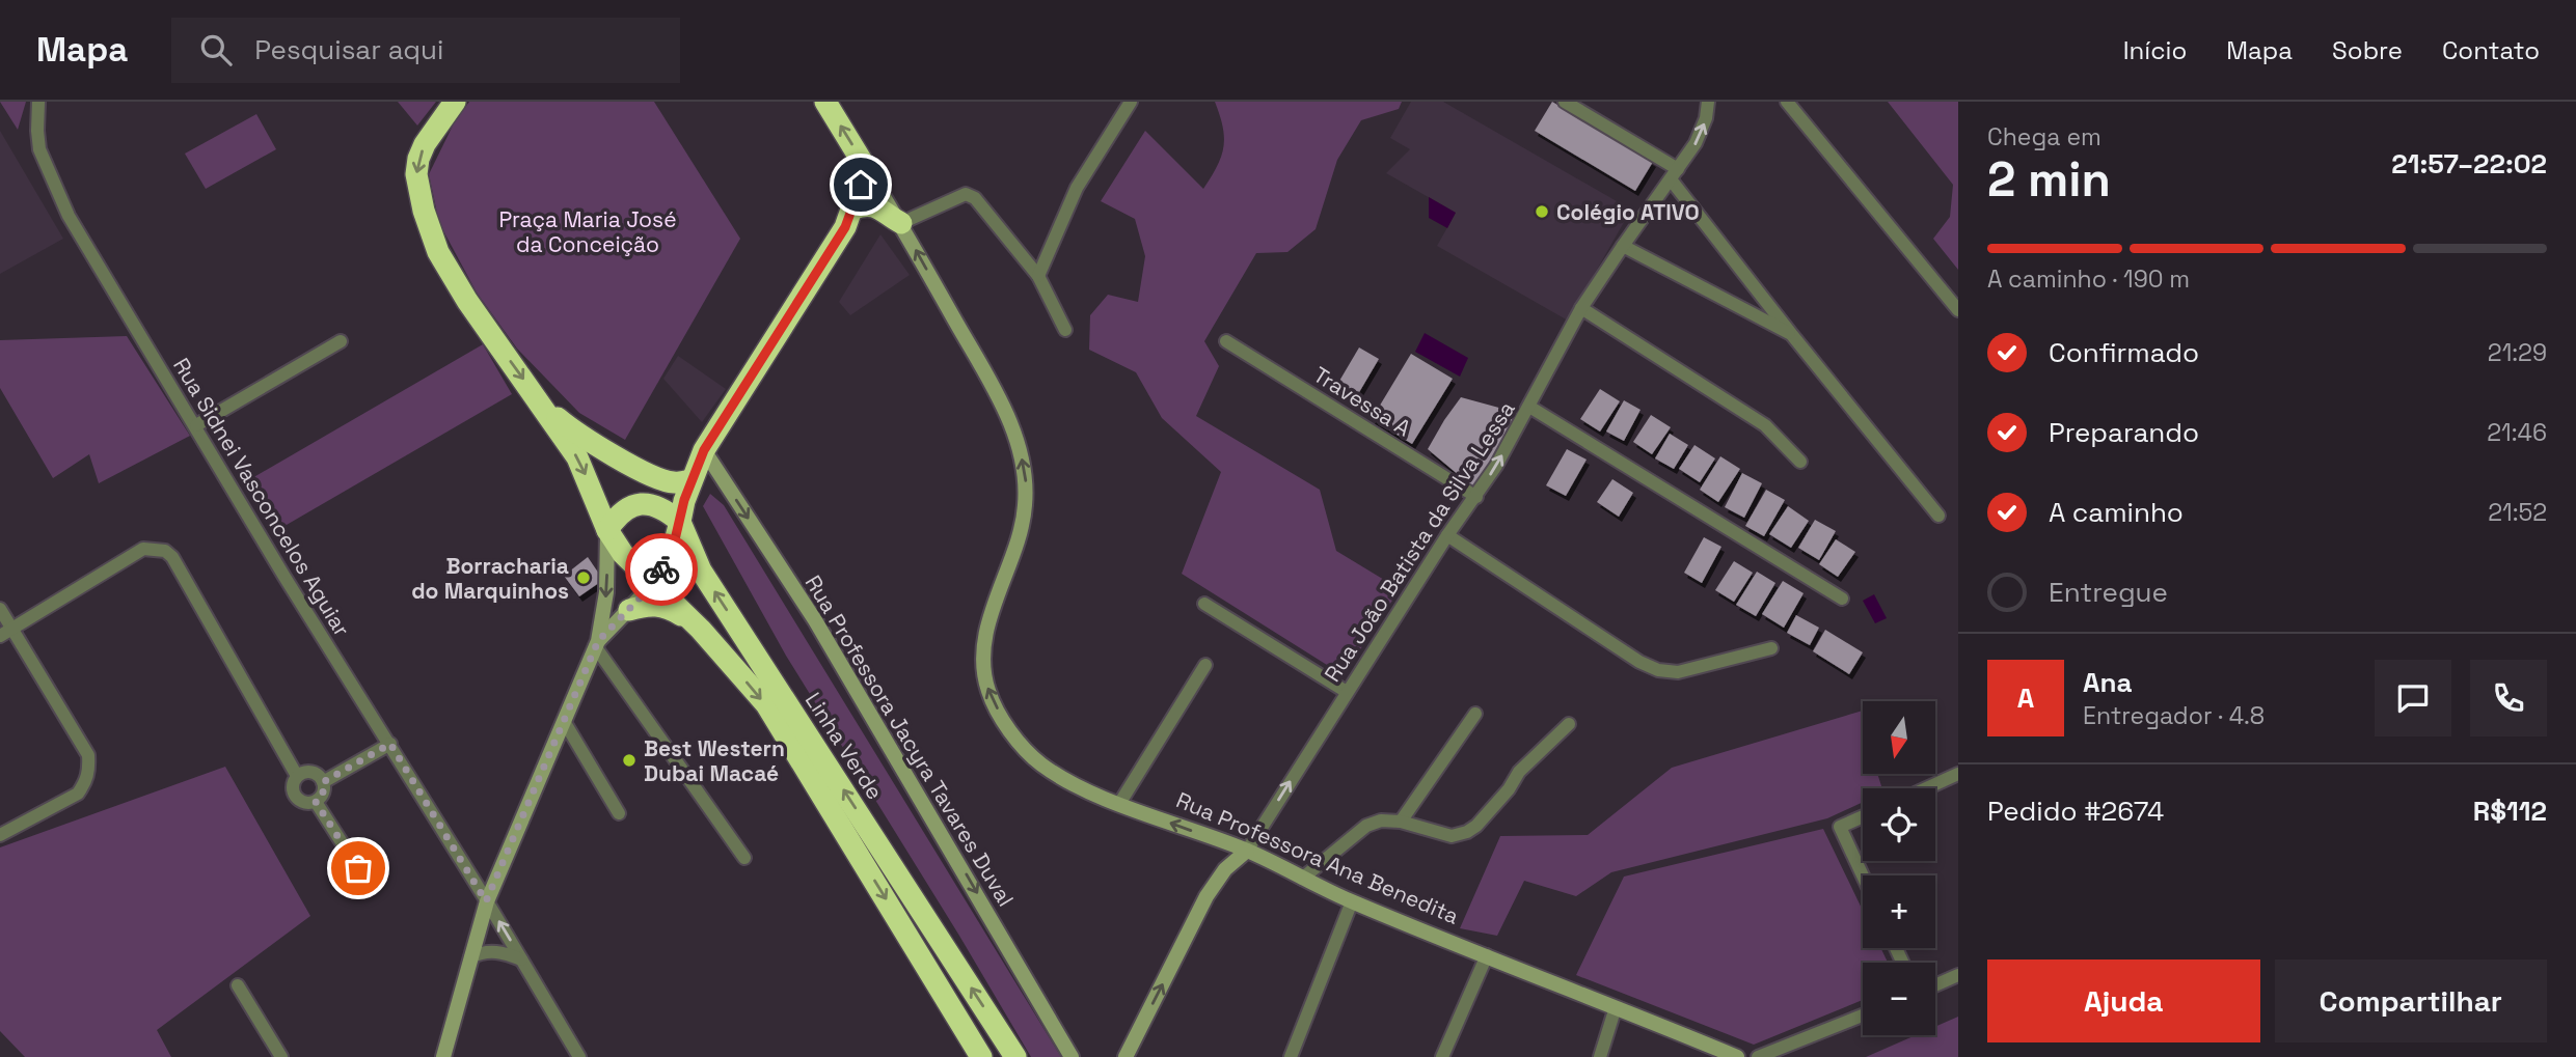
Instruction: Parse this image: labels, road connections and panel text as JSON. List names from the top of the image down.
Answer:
{
  "streets": {
    "highway": ["Linha Verde", "Rua Professora Ana Benedita"],
    "street": [
      "Travessa A",
      "Rua Sidnei Vasconcelos Aguiar",
      "Rua João Batista da Silva Lessa",
      "Rua Professora Jacyra Tavares Duval"
    ]
  },
  "crossings": [
    ["Travessa A", "Rua João Batista da Silva Lessa"],
    ["Rua João Batista da Silva Lessa", "Rua Professora Ana Benedita"]
  ],
  "one_way": ["Rua João Batista da Silva Lessa", "Rua Professora Jacyra Tavares Duval", "Rua Professora Ana Benedita"],
  "parks": ["Praça Maria José da Conceição"],
  "places": ["Colégio ATIVO", "Borracharia do Marquinhos", "Best Western Dubai Macaé"],
  "north": "bottom",
  "page": {
    "header": "Mapa",
    "search": "Pesquisar aqui",
    "nav": [
      "Início",
      "Mapa",
      "Sobre",
      "Contato"
    ],
    "heading": ["2 min", "Chega em", "21:57–22:02"],
    "panel": [
      "Ana",
      "Entregador · 4.8",
      "Pedido #2674",
      "R$112"
    ],
    "bar": "A caminho · 190 m",
    "list": [
      ["Confirmado", "21:29"],
      ["Preparando", "21:46"],
      ["A caminho", "21:52"],
      "Entregue"
    ],
    "round": "A",
    "map_buttons": ["+", "−"],
    "buttons": ["Ajuda", "Compartilhar"]
  }
}
